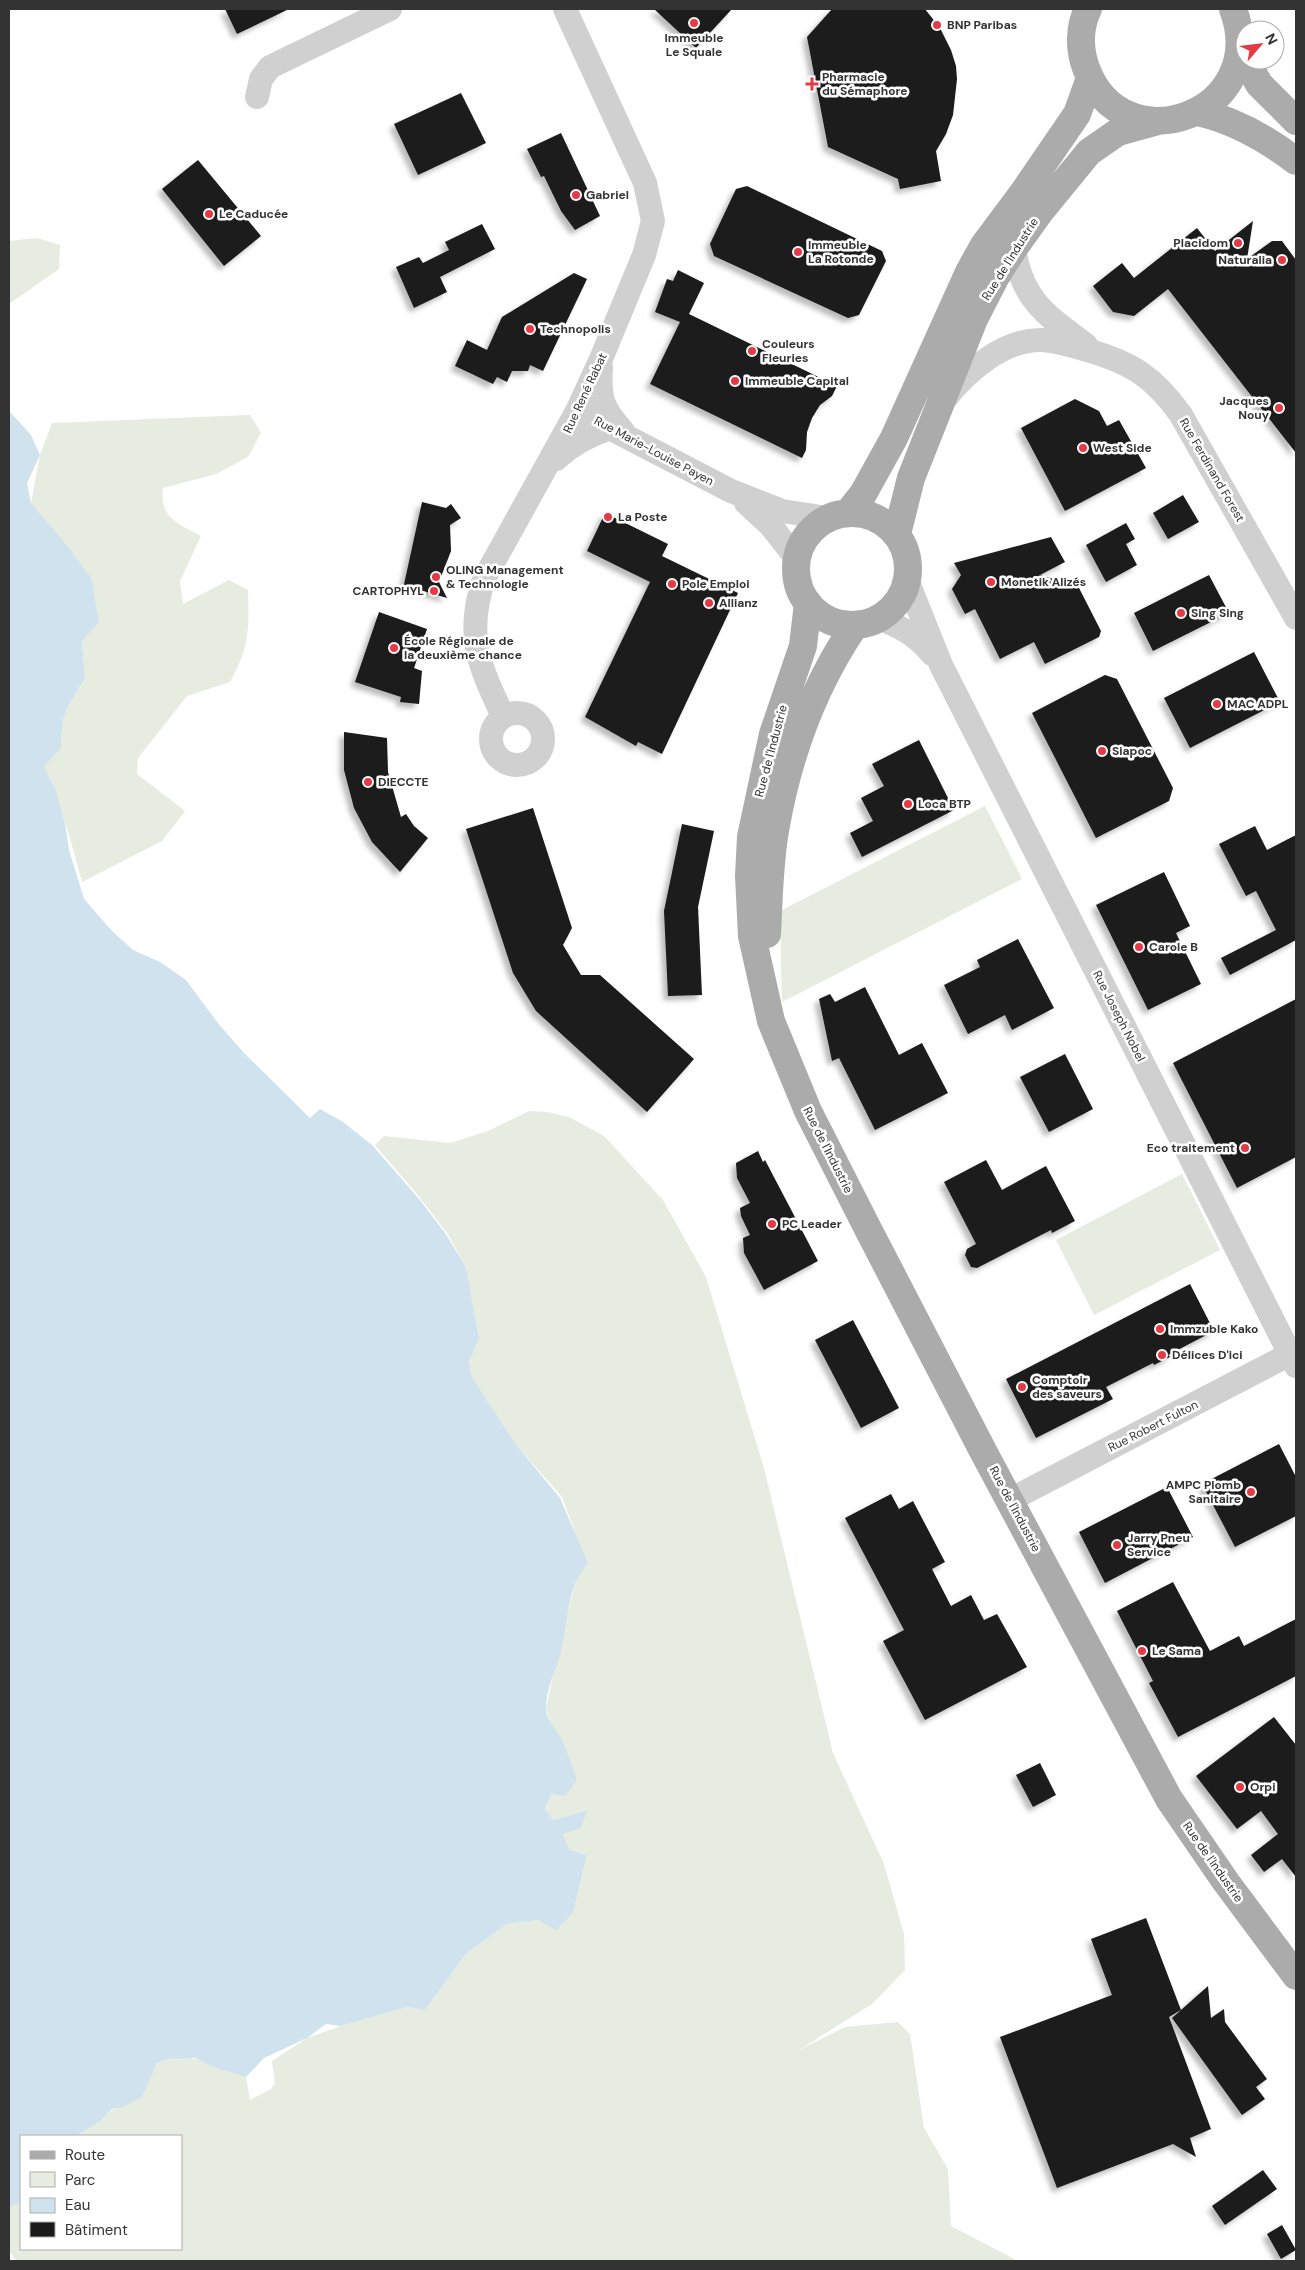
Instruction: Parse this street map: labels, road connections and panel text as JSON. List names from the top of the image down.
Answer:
{
  "streets": {
    "main road": ["Rue de l'Industrie"],
    "street": [
      "Rue René Rabat",
      "Rue Marie-Louise Payen",
      "Rue Ferdinand Forest",
      "Rue Joseph Nobel",
      "Rue Robert Fulton"
    ]
  },
  "crossings": [
    ["Rue de l'Industrie", "Rue Marie-Louise Payen"],
    ["Rue de l'Industrie", "Rue Ferdinand Forest"],
    ["Rue de l'Industrie", "Rue Joseph Nobel"],
    ["Rue de l'Industrie", "Rue Robert Fulton"],
    ["Rue René Rabat", "Rue Marie-Louise Payen"],
    ["Rue Marie-Louise Payen", "Rue Joseph Nobel"],
    ["Rue Joseph Nobel", "Rue Robert Fulton"]
  ],
  "places": {
    "other": [
      "Immeuble Le Squale",
      "BNP Paribas",
      "Gabriel",
      "Le Caducée",
      "Placidom",
      "Immeuble La Rotonde",
      "Naturalia",
      "Technopolis",
      "Couleurs Fleuries",
      "Immeuble Capital",
      "Jacques Nouy",
      "West Side",
      "La Poste",
      "OLING Management & Technologie",
      "Monetik Alizés",
      "Pole Emploi",
      "CARTOPHYL",
      "Allianz",
      "Sing Sing",
      "École Régionale de la deuxième chance",
      "MAC ADPL",
      "Siapoc",
      "DIECCTE",
      "Loca BTP",
      "Carole B",
      "Eco traitement",
      "PC Leader",
      "Immzuble Kako",
      "Délices D'ici",
      "Comptoir des saveurs",
      "AMPC Plomb Sanitaire",
      "Jarry Pneu Service",
      "Le Sama",
      "Orpi"
    ],
    "health": ["Pharmacie du Sémaphore"]
  },
  "legend": [
    "Route",
    "Parc",
    "Eau",
    "Bâtiment"
  ],
  "north": "top right"
}
